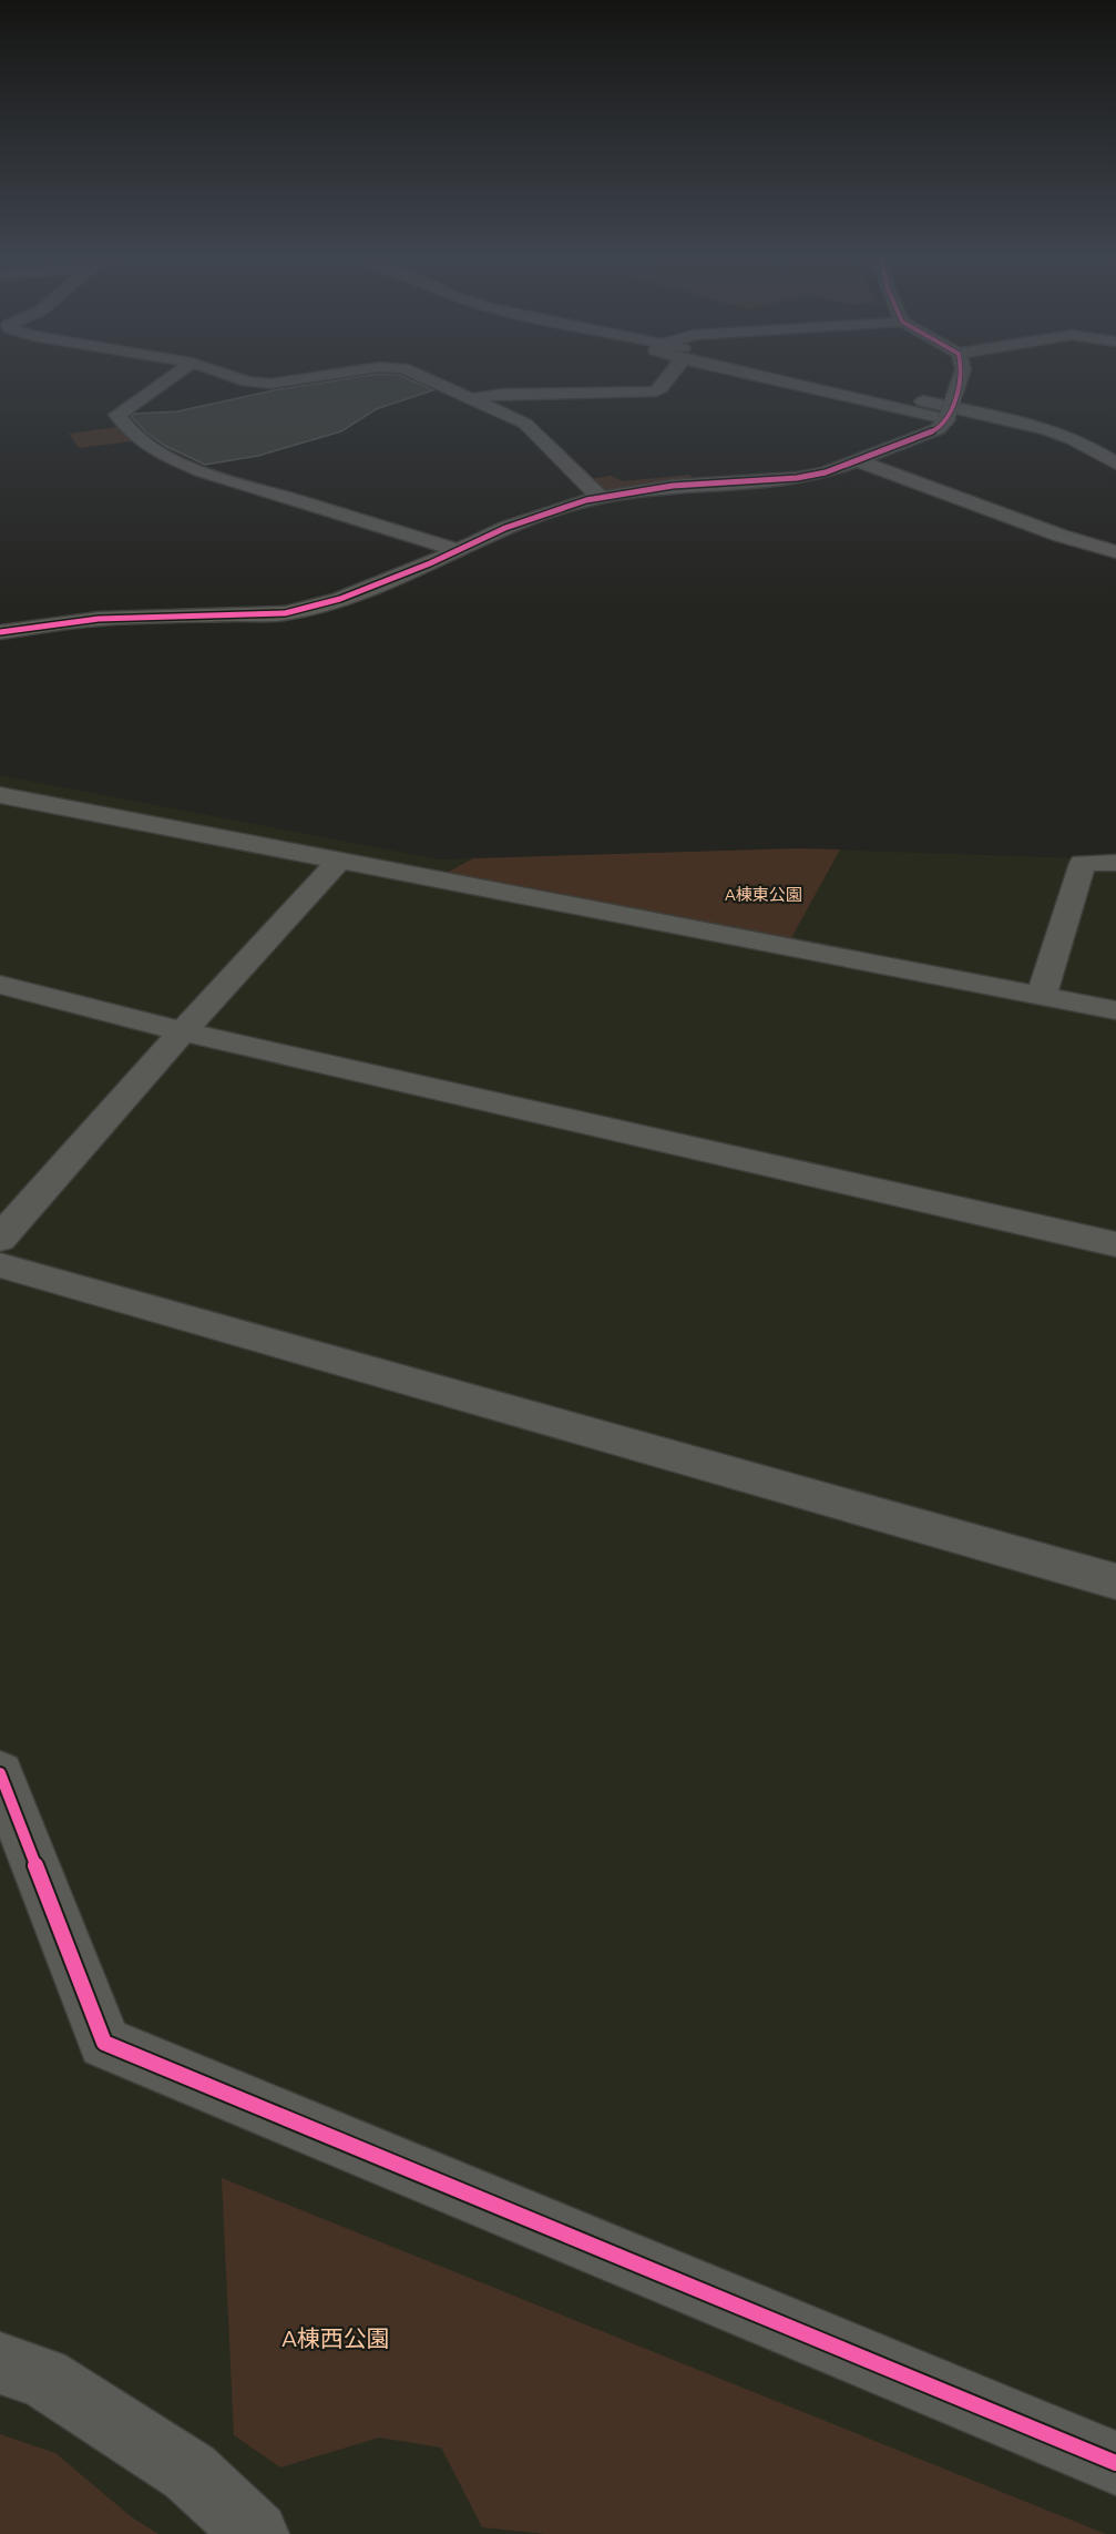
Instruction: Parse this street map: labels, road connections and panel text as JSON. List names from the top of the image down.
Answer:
{
  "parks": ["A棟東公園", "A棟西公園"]
}
